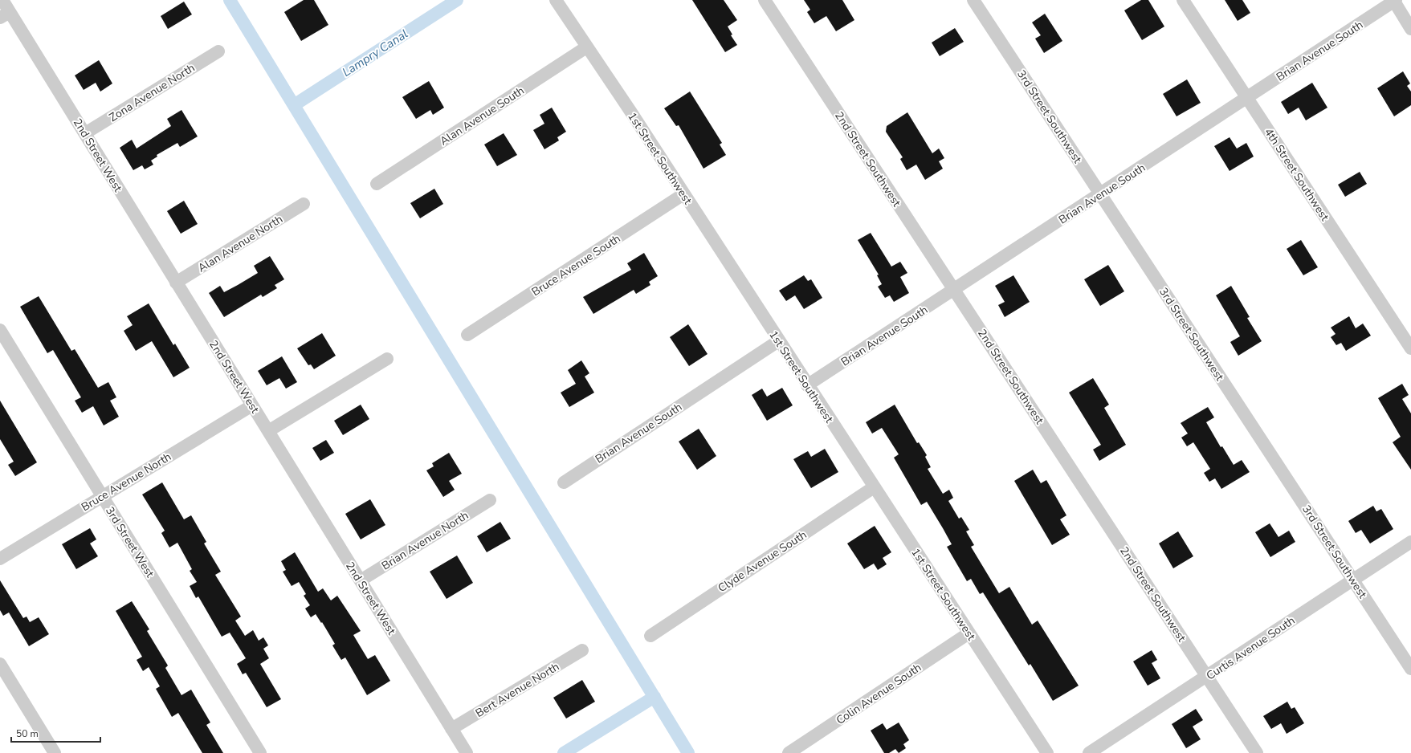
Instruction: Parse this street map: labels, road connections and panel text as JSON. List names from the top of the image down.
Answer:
{
  "streets": {
    "street": [
      "Brian Avenue South",
      "Zona Avenue North",
      "Alan Avenue South",
      "3rd Street Southwest",
      "2nd Street West",
      "1st Street Southwest",
      "2nd Street Southwest",
      "4th Street Southwest",
      "Alan Avenue North",
      "Bruce Avenue South",
      "Bruce Avenue North",
      "Brian Avenue North",
      "3rd Street West",
      "Clyde Avenue South",
      "Curtis Avenue South",
      "Bert Avenue North",
      "Colin Avenue South"
    ]
  },
  "crossings": [
    ["Brian Avenue South", "3rd Street Southwest"],
    ["Brian Avenue South", "1st Street Southwest"],
    ["Brian Avenue South", "2nd Street Southwest"],
    ["Brian Avenue South", "4th Street Southwest"],
    ["Zona Avenue North", "2nd Street West"],
    ["Alan Avenue South", "1st Street Southwest"],
    ["3rd Street Southwest", "Curtis Avenue South"],
    ["2nd Street West", "Alan Avenue North"],
    ["2nd Street West", "Bruce Avenue North"],
    ["2nd Street West", "Brian Avenue North"],
    ["2nd Street West", "Bert Avenue North"],
    ["1st Street Southwest", "Bruce Avenue South"],
    ["1st Street Southwest", "Clyde Avenue South"],
    ["1st Street Southwest", "Colin Avenue South"],
    ["2nd Street Southwest", "Curtis Avenue South"],
    ["Bruce Avenue North", "3rd Street West"]
  ],
  "water": ["Lampry Canal"],
  "scale_bar": "50 m"
}
